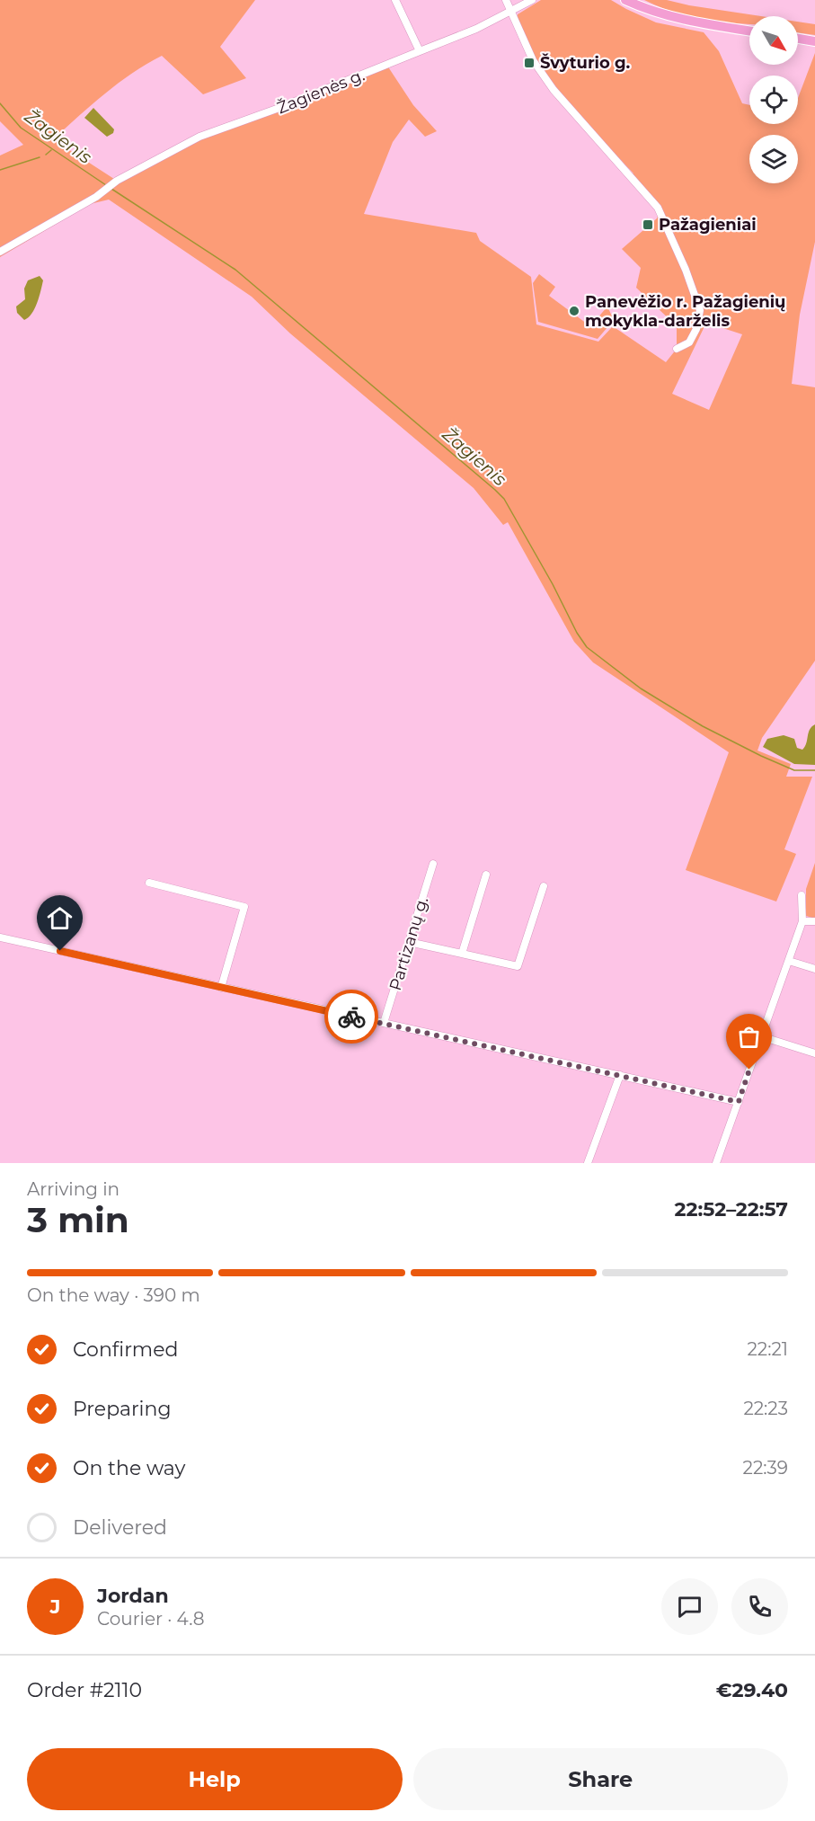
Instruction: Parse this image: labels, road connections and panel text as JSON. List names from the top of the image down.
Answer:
{
  "streets": {
    "street": ["Žagienės g.", "Partizanų g."]
  },
  "water": ["Žagienis"],
  "places": {
    "transit": ["Švyturio g.", "Pažagieniai"],
    "other": ["Panevėžio r. Pažagienių mokykla-darželis"]
  },
  "north": "bottom right",
  "page": {
    "heading": ["3 min", "Arriving in", "22:52–22:57"],
    "panel": [
      "Jordan",
      "Courier · 4.8",
      "Order #2110",
      "€29.40"
    ],
    "bar": "On the way · 390 m",
    "list": [
      ["Confirmed", "22:21"],
      ["Preparing", "22:23"],
      ["On the way", "22:39"],
      "Delivered"
    ],
    "round": "J",
    "buttons": ["Help", "Share"]
  }
}
